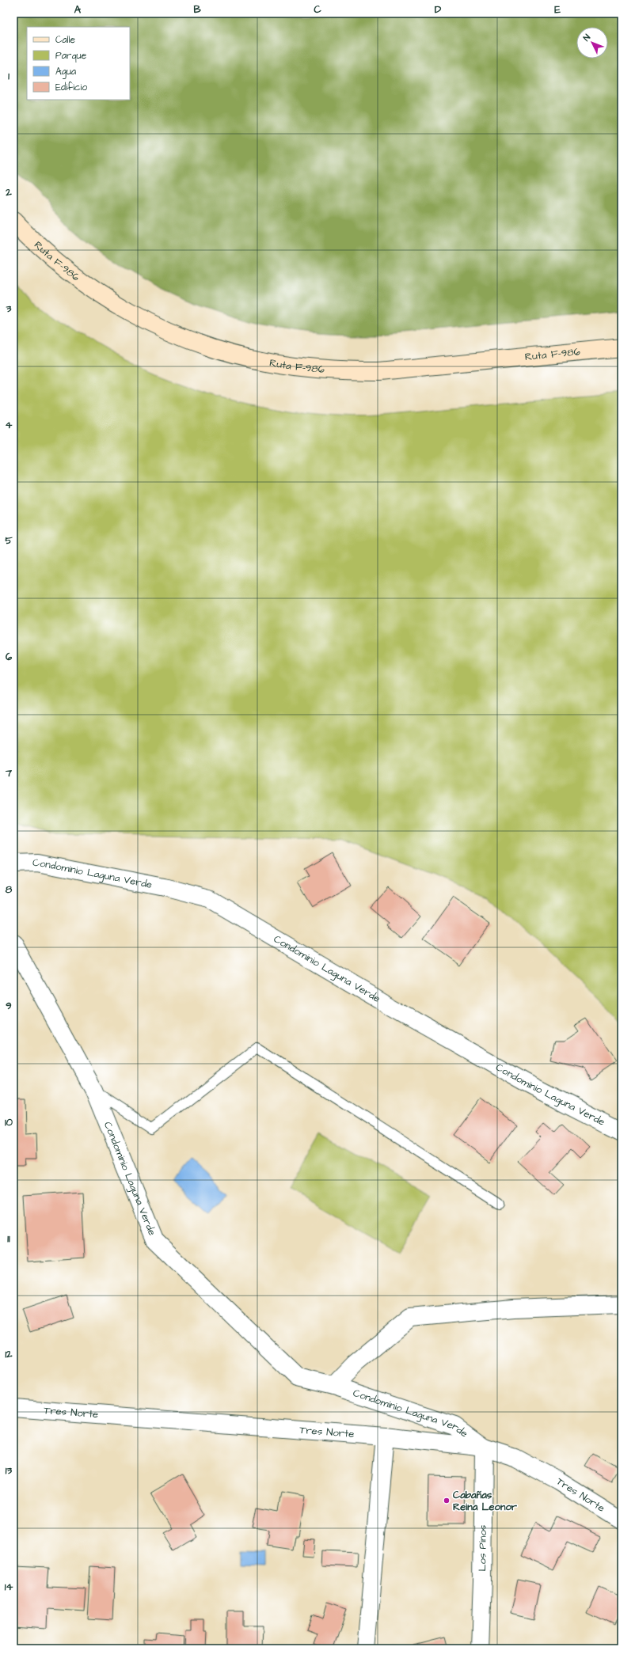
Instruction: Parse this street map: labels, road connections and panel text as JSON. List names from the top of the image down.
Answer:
{
  "streets": {
    "main road": ["Ruta F-986"],
    "street": ["Condominio Laguna Verde", "Tres Norte", "Los Pinos"]
  },
  "crossings": [
    ["Condominio Laguna Verde", "Tres Norte"],
    ["Condominio Laguna Verde", "Los Pinos"],
    ["Tres Norte", "Los Pinos"]
  ],
  "places": ["Cabañas Reina Leonor"],
  "legend": [
    "Calle",
    "Parque",
    "Agua",
    "Edificio"
  ],
  "north": "top left",
  "grid": {
    "columns": [
      "A",
      "B",
      "C",
      "D",
      "E"
    ],
    "rows": [
      "1",
      "2",
      "3",
      "4",
      "5",
      "6",
      "7",
      "8",
      "9",
      "10",
      "11",
      "12",
      "13",
      "14"
    ]
  }
}
